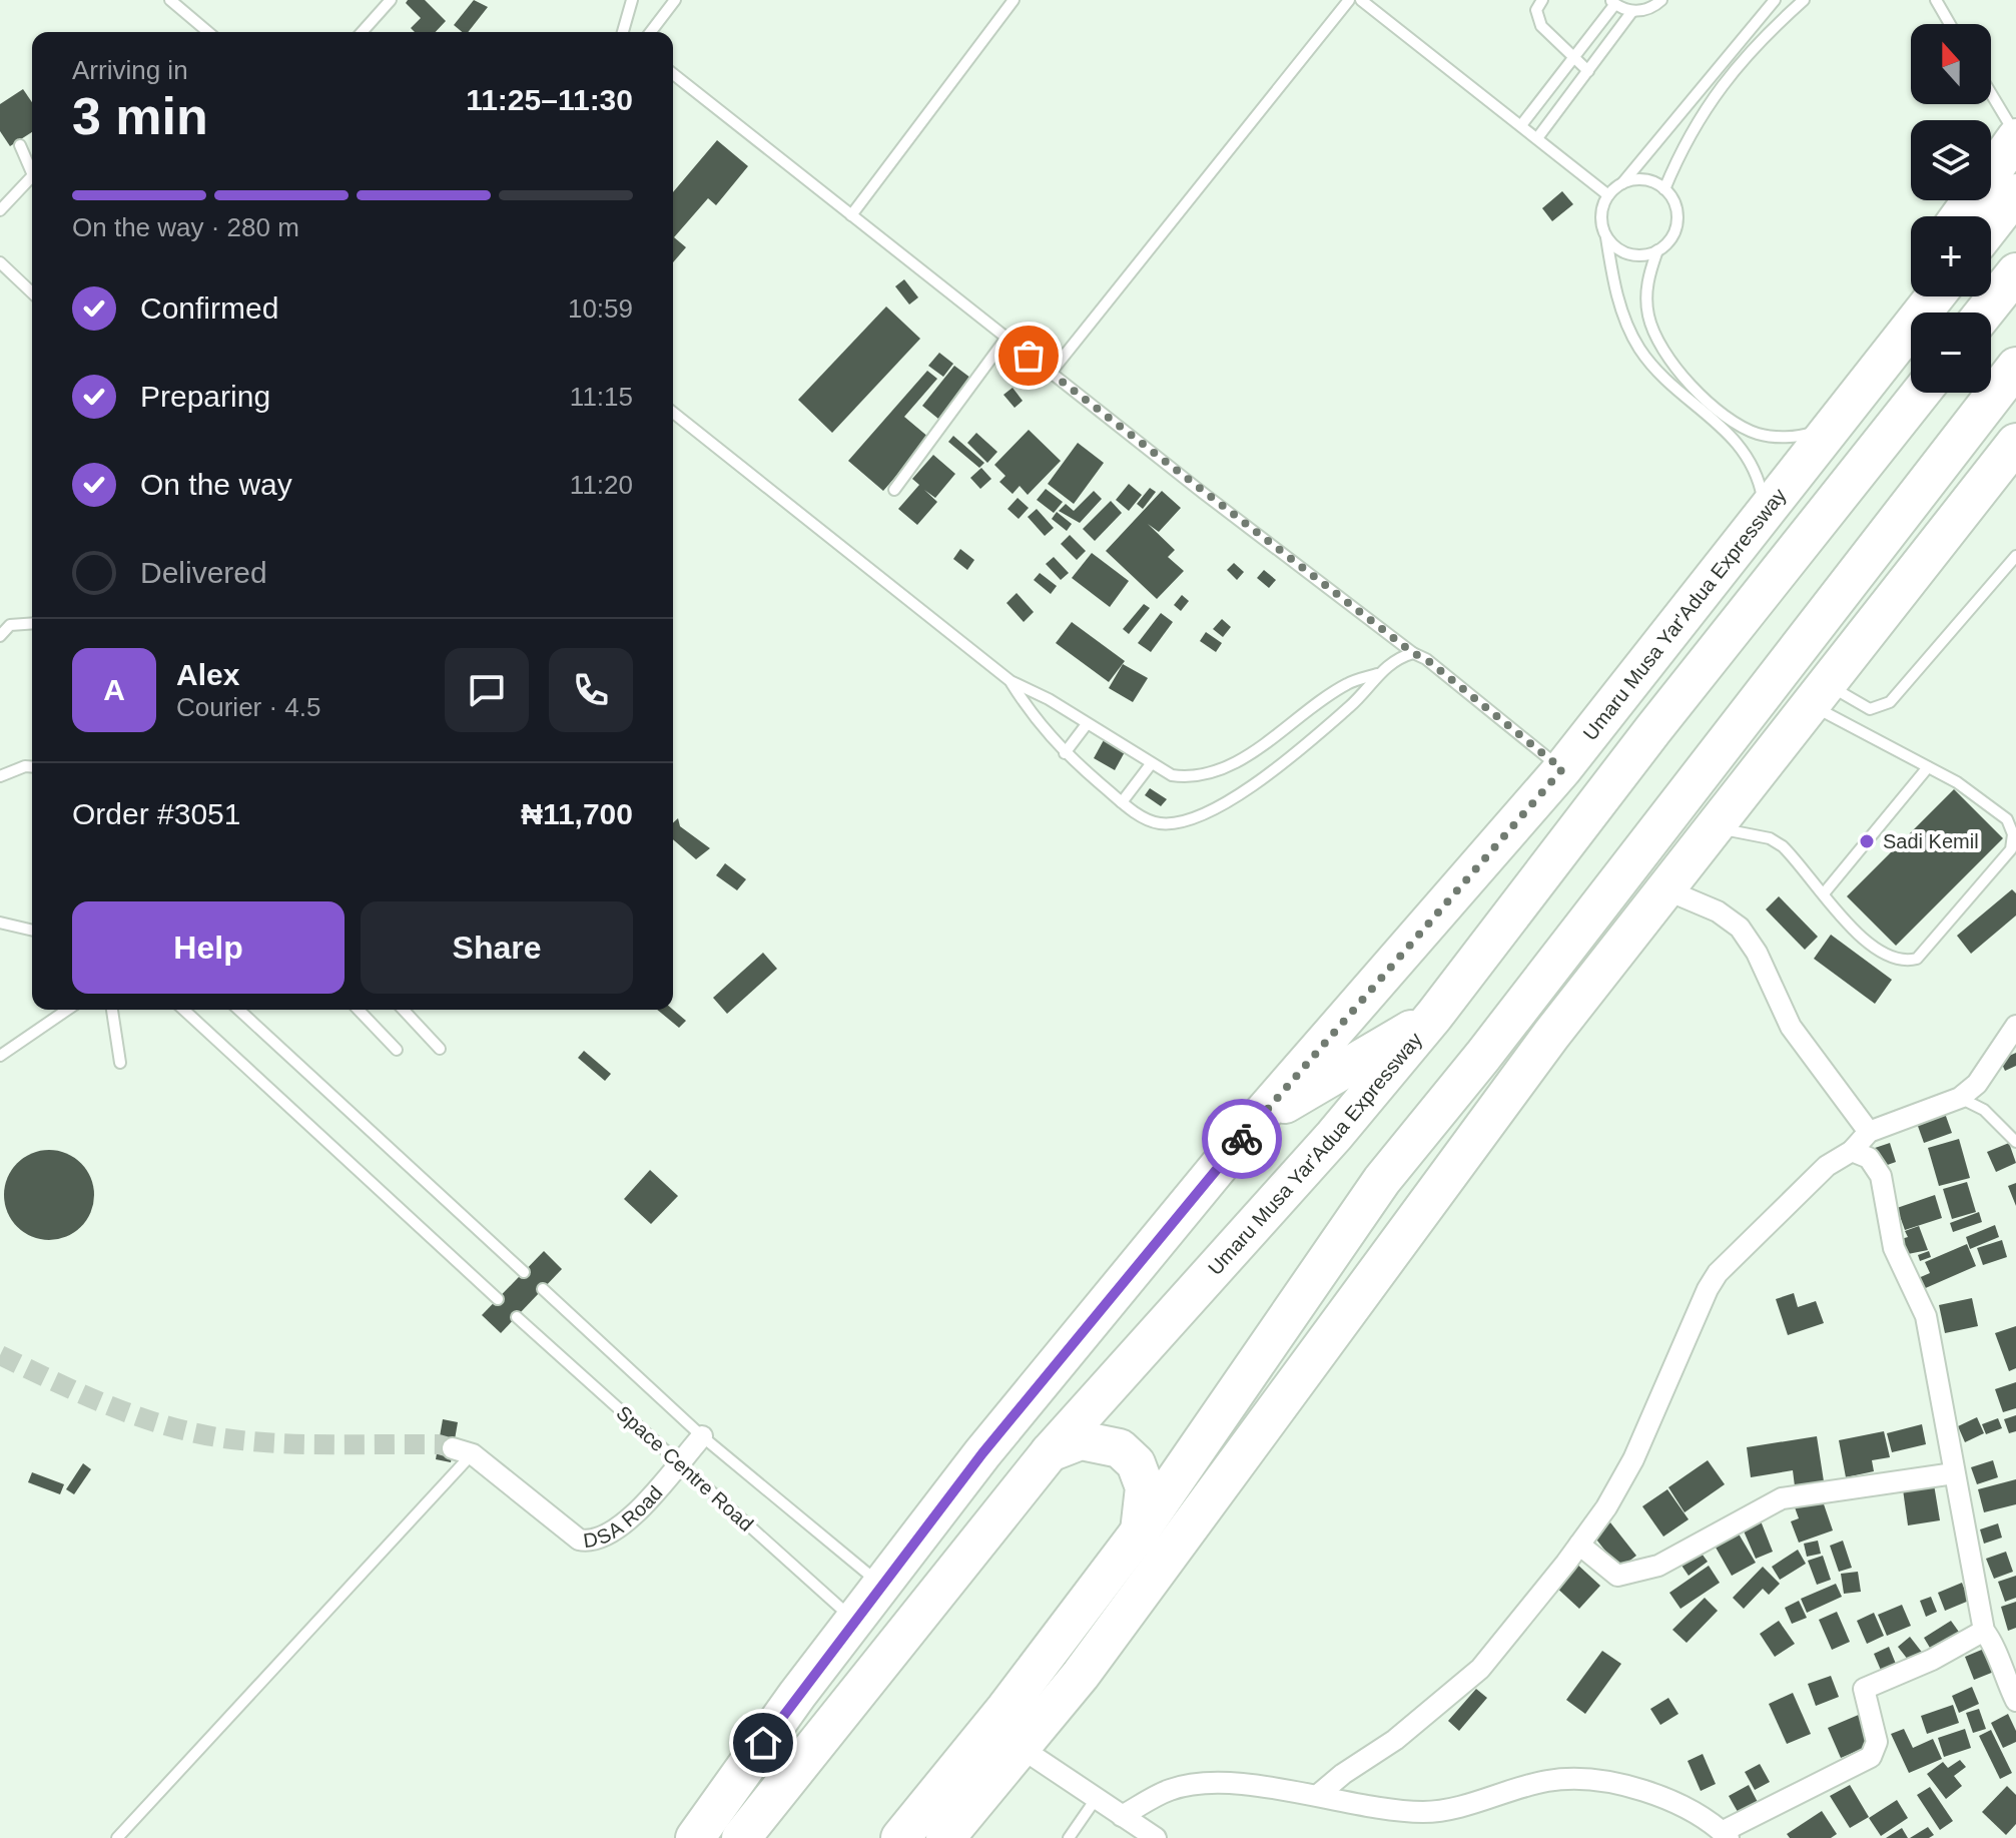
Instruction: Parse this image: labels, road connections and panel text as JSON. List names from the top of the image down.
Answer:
{
  "streets": {
    "highway": ["Umaru Musa Yar'Adua Expressway"],
    "street": ["DSA Road"],
    "lane": ["Space Centre Road"]
  },
  "crossings": [
    ["Umaru Musa Yar'Adua Expressway", "Space Centre Road"],
    ["Space Centre Road", "DSA Road"]
  ],
  "places": ["Sadi Kemil"],
  "north": "top",
  "page": {
    "map_buttons": ["+", "−"],
    "heading": ["3 min", "Arriving in", "11:25–11:30"],
    "panel": [
      "Alex",
      "Courier · 4.5",
      "Order #3051",
      "₦11,700"
    ],
    "bar": "On the way · 280 m",
    "list": [
      ["Confirmed", "10:59"],
      ["Preparing", "11:15"],
      ["On the way", "11:20"],
      "Delivered"
    ],
    "round": "A",
    "buttons": ["Help", "Share"]
  }
}
